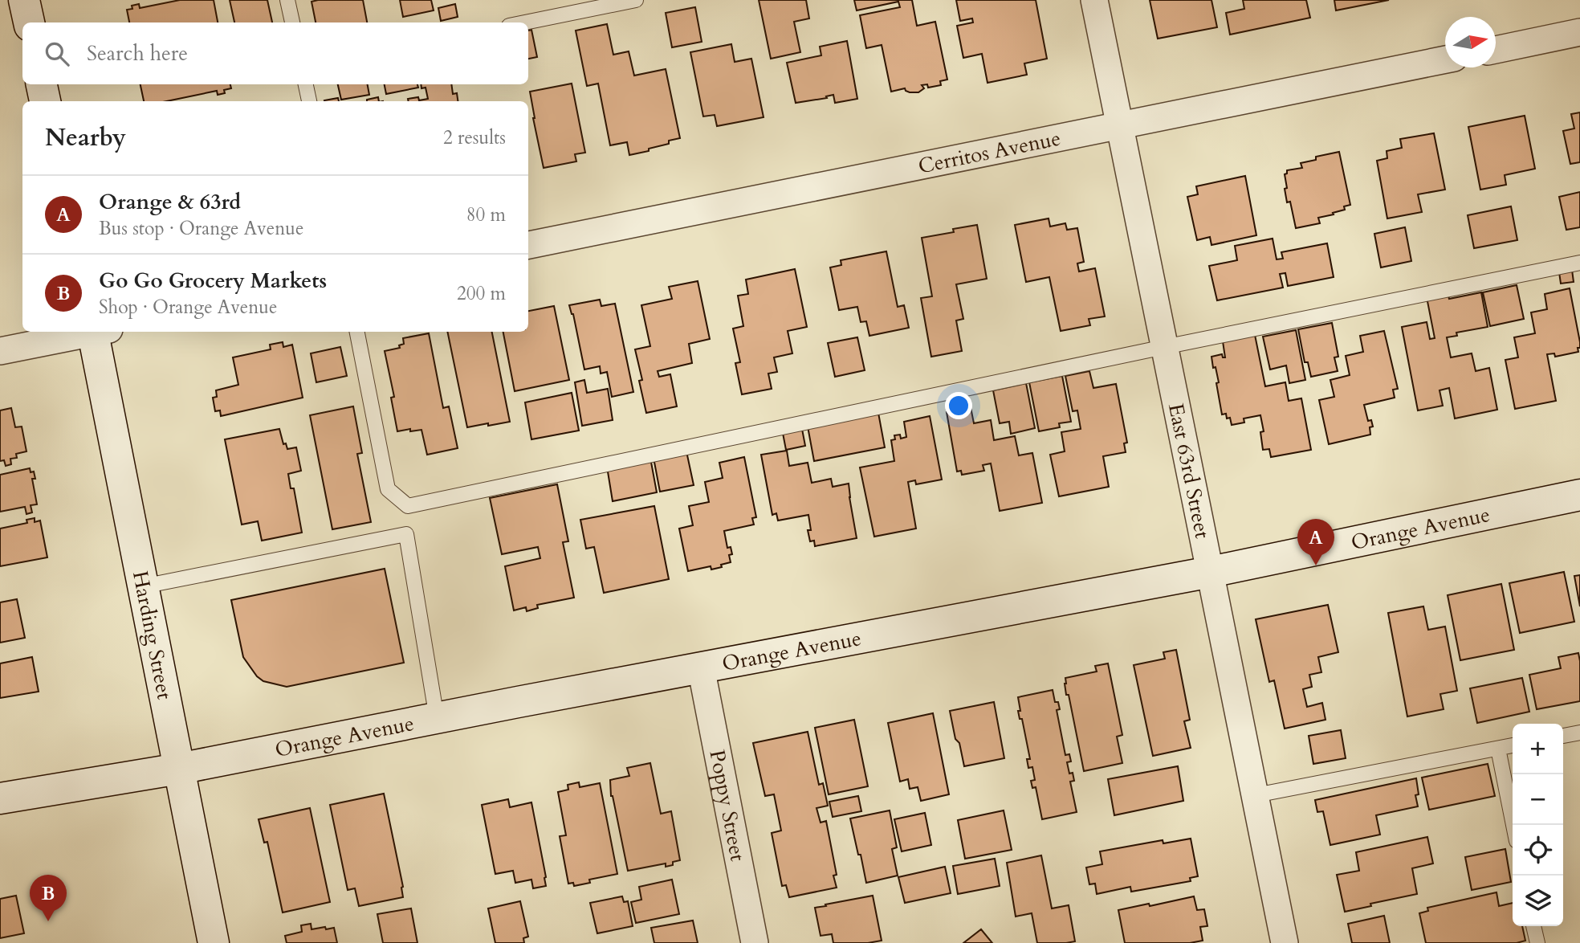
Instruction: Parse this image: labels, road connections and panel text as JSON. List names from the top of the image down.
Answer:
{
  "streets": {
    "street": [
      "Cerritos Avenue",
      "East 63rd Street",
      "Orange Avenue",
      "Harding Street",
      "Poppy Street"
    ]
  },
  "crossings": [
    ["Cerritos Avenue", "East 63rd Street"],
    ["East 63rd Street", "Orange Avenue"],
    ["Orange Avenue", "Harding Street"],
    ["Orange Avenue", "Poppy Street"]
  ],
  "north": "right",
  "page": {
    "search": "Search here",
    "heading": ["Nearby", "2 results"],
    "list": [
      {
        "mark": "A",
        "name": "Orange & 63rd",
        "note": "Bus stop · Orange Avenue",
        "value": "80 m"
      },
      {
        "mark": "B",
        "name": "Go Go Grocery Markets",
        "note": "Shop · Orange Avenue",
        "value": "200 m"
      }
    ],
    "pins": ["A", "B"],
    "map_buttons": ["+", "−"]
  }
}
